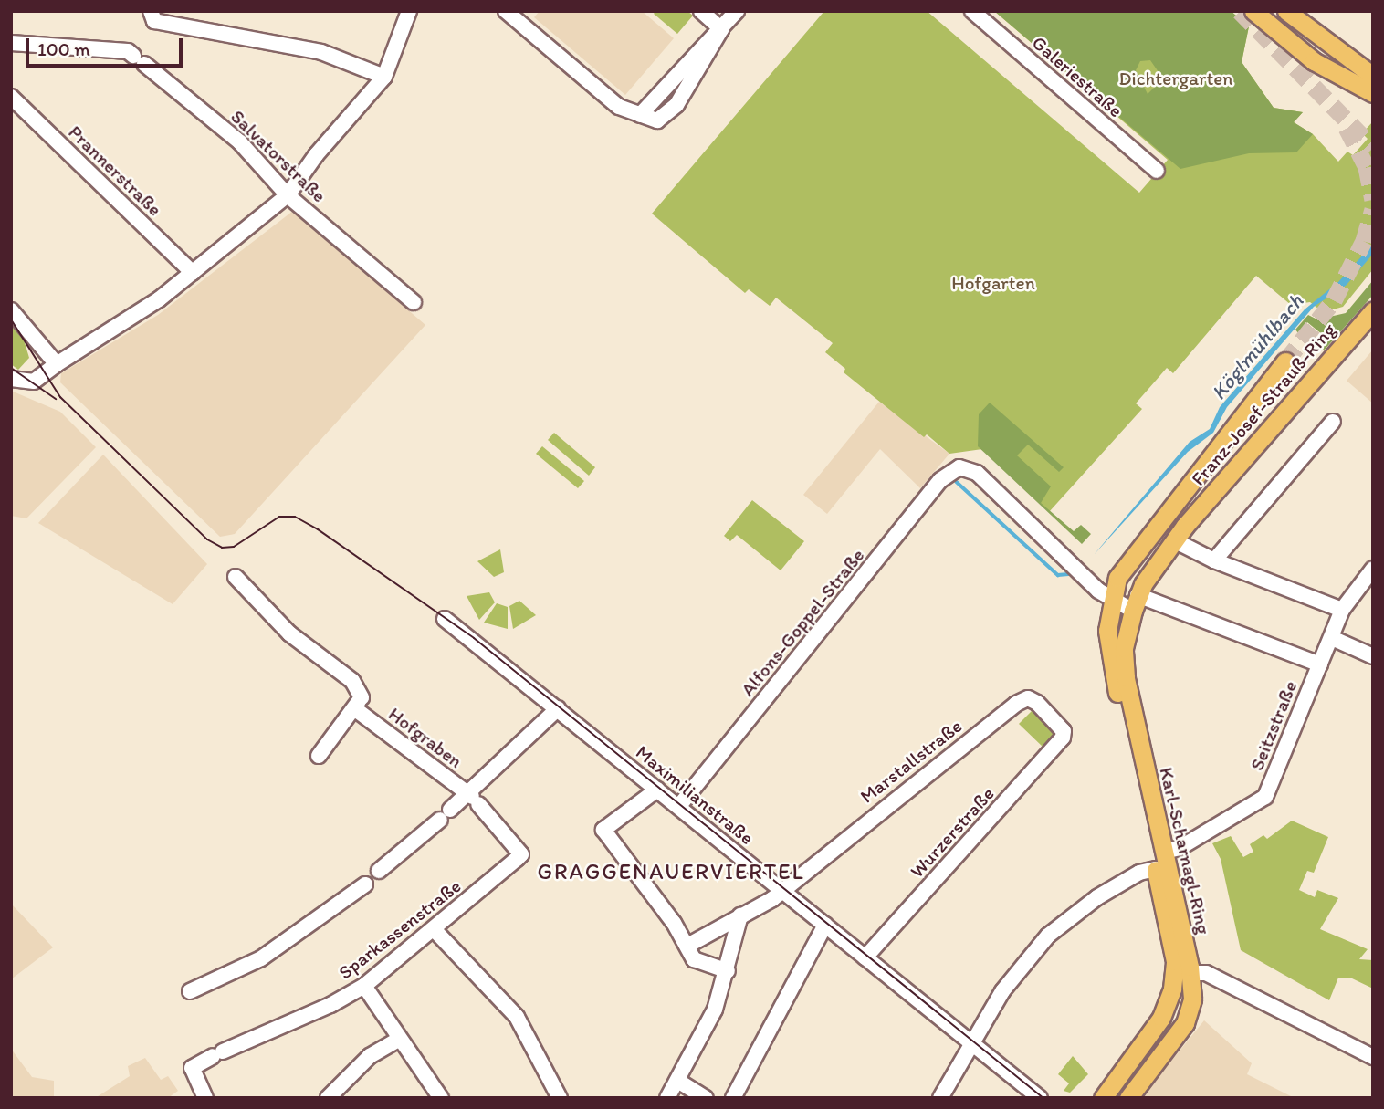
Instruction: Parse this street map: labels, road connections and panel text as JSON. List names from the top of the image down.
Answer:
{
  "streets": {
    "main road": ["Franz-Josef-Strauß-Ring", "Karl-Scharnagl-Ring"],
    "street": [
      "Galeriestraße",
      "Salvatorstraße",
      "Prannerstraße",
      "Alfons-Goppel-Straße",
      "Seitzstraße",
      "Hofgraben",
      "Marstallstraße",
      "Maximilianstraße",
      "Wurzerstraße",
      "Sparkassenstraße"
    ]
  },
  "crossings": [
    ["Franz-Josef-Strauß-Ring", "Alfons-Goppel-Straße"],
    ["Franz-Josef-Strauß-Ring", "Karl-Scharnagl-Ring"],
    ["Alfons-Goppel-Straße", "Maximilianstraße"],
    ["Alfons-Goppel-Straße", "Karl-Scharnagl-Ring"],
    ["Seitzstraße", "Karl-Scharnagl-Ring"],
    ["Hofgraben", "Maximilianstraße"],
    ["Hofgraben", "Sparkassenstraße"],
    ["Marstallstraße", "Maximilianstraße"],
    ["Marstallstraße", "Wurzerstraße"],
    ["Maximilianstraße", "Wurzerstraße"]
  ],
  "districts": ["GRAGGENAUERVIERTEL"],
  "water": ["Köglmühlbach"],
  "parks": ["Dichtergarten", "Hofgarten"],
  "scale_bar": "100 m"
}
